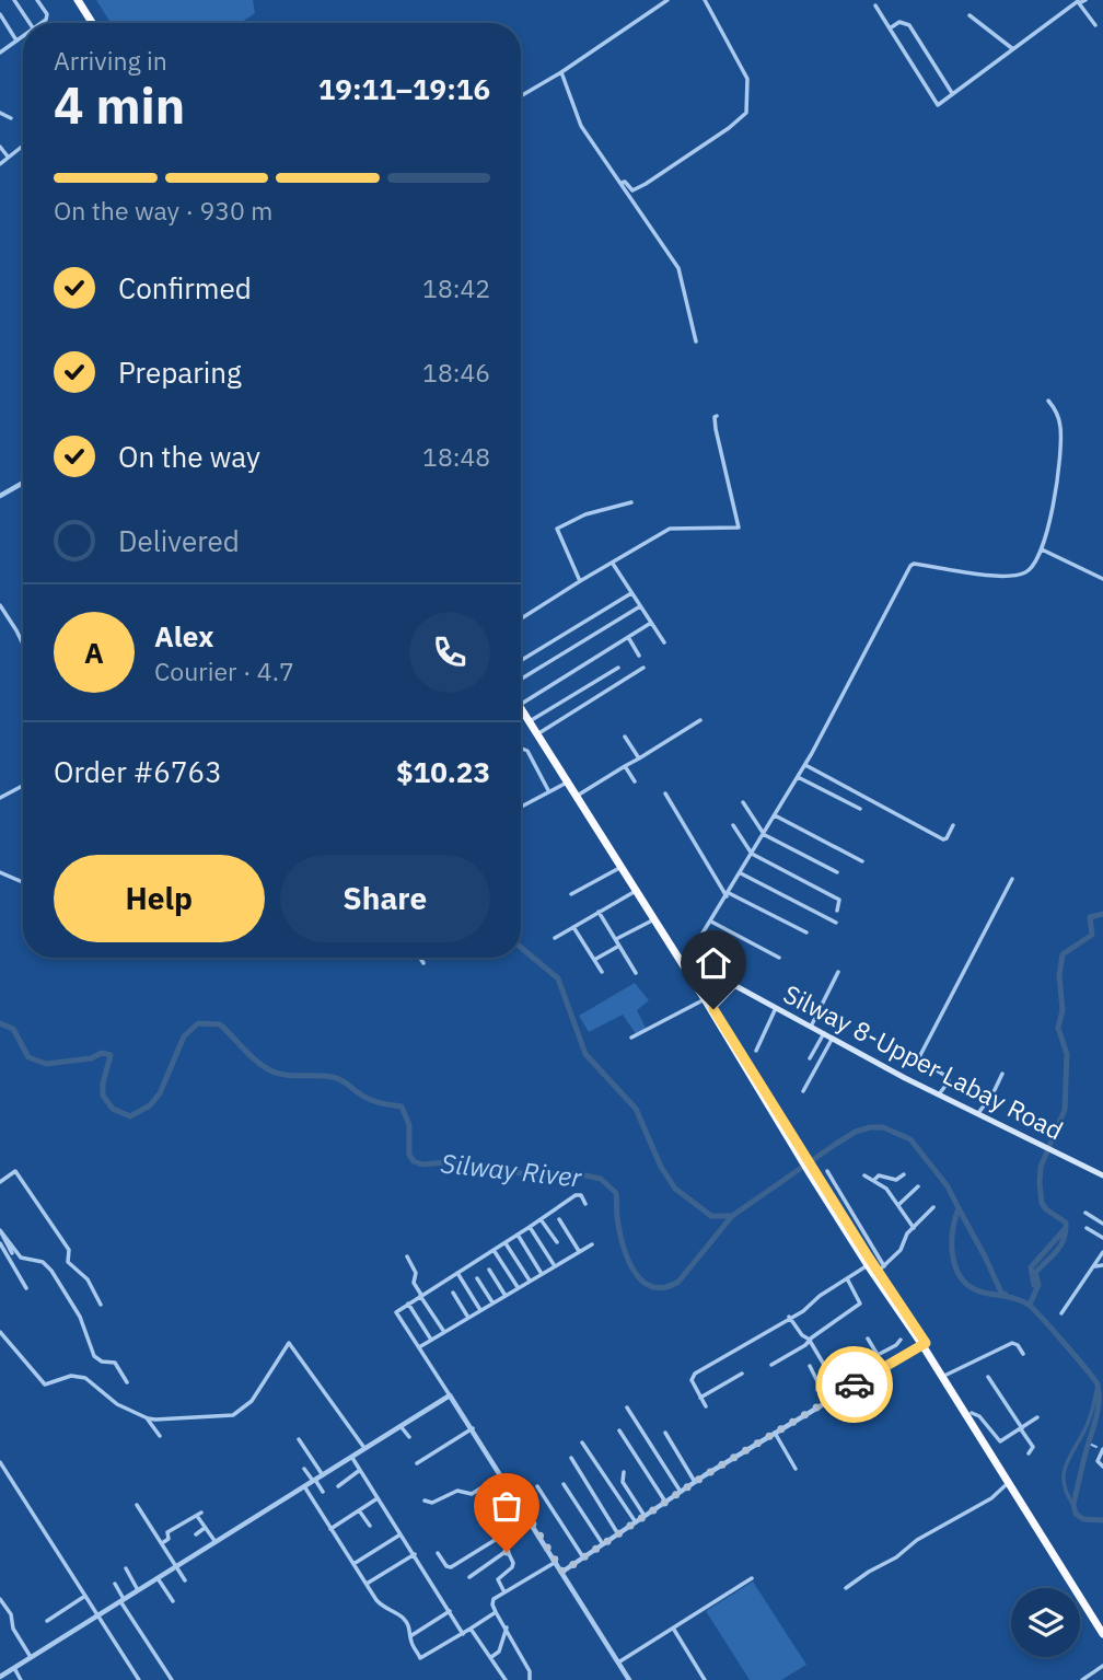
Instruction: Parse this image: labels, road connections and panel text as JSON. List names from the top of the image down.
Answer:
{
  "streets": {
    "main road": ["Silway 8-Upper Labay Road"]
  },
  "water": ["Silway River"],
  "page": {
    "heading": ["4 min", "Arriving in", "19:11–19:16"],
    "panel": [
      "Alex",
      "Courier · 4.7",
      "Order #6763",
      "$10.23"
    ],
    "bar": "On the way · 930 m",
    "list": [
      ["Confirmed", "18:42"],
      ["Preparing", "18:46"],
      ["On the way", "18:48"],
      "Delivered"
    ],
    "round": "A",
    "buttons": ["Help", "Share"]
  }
}
